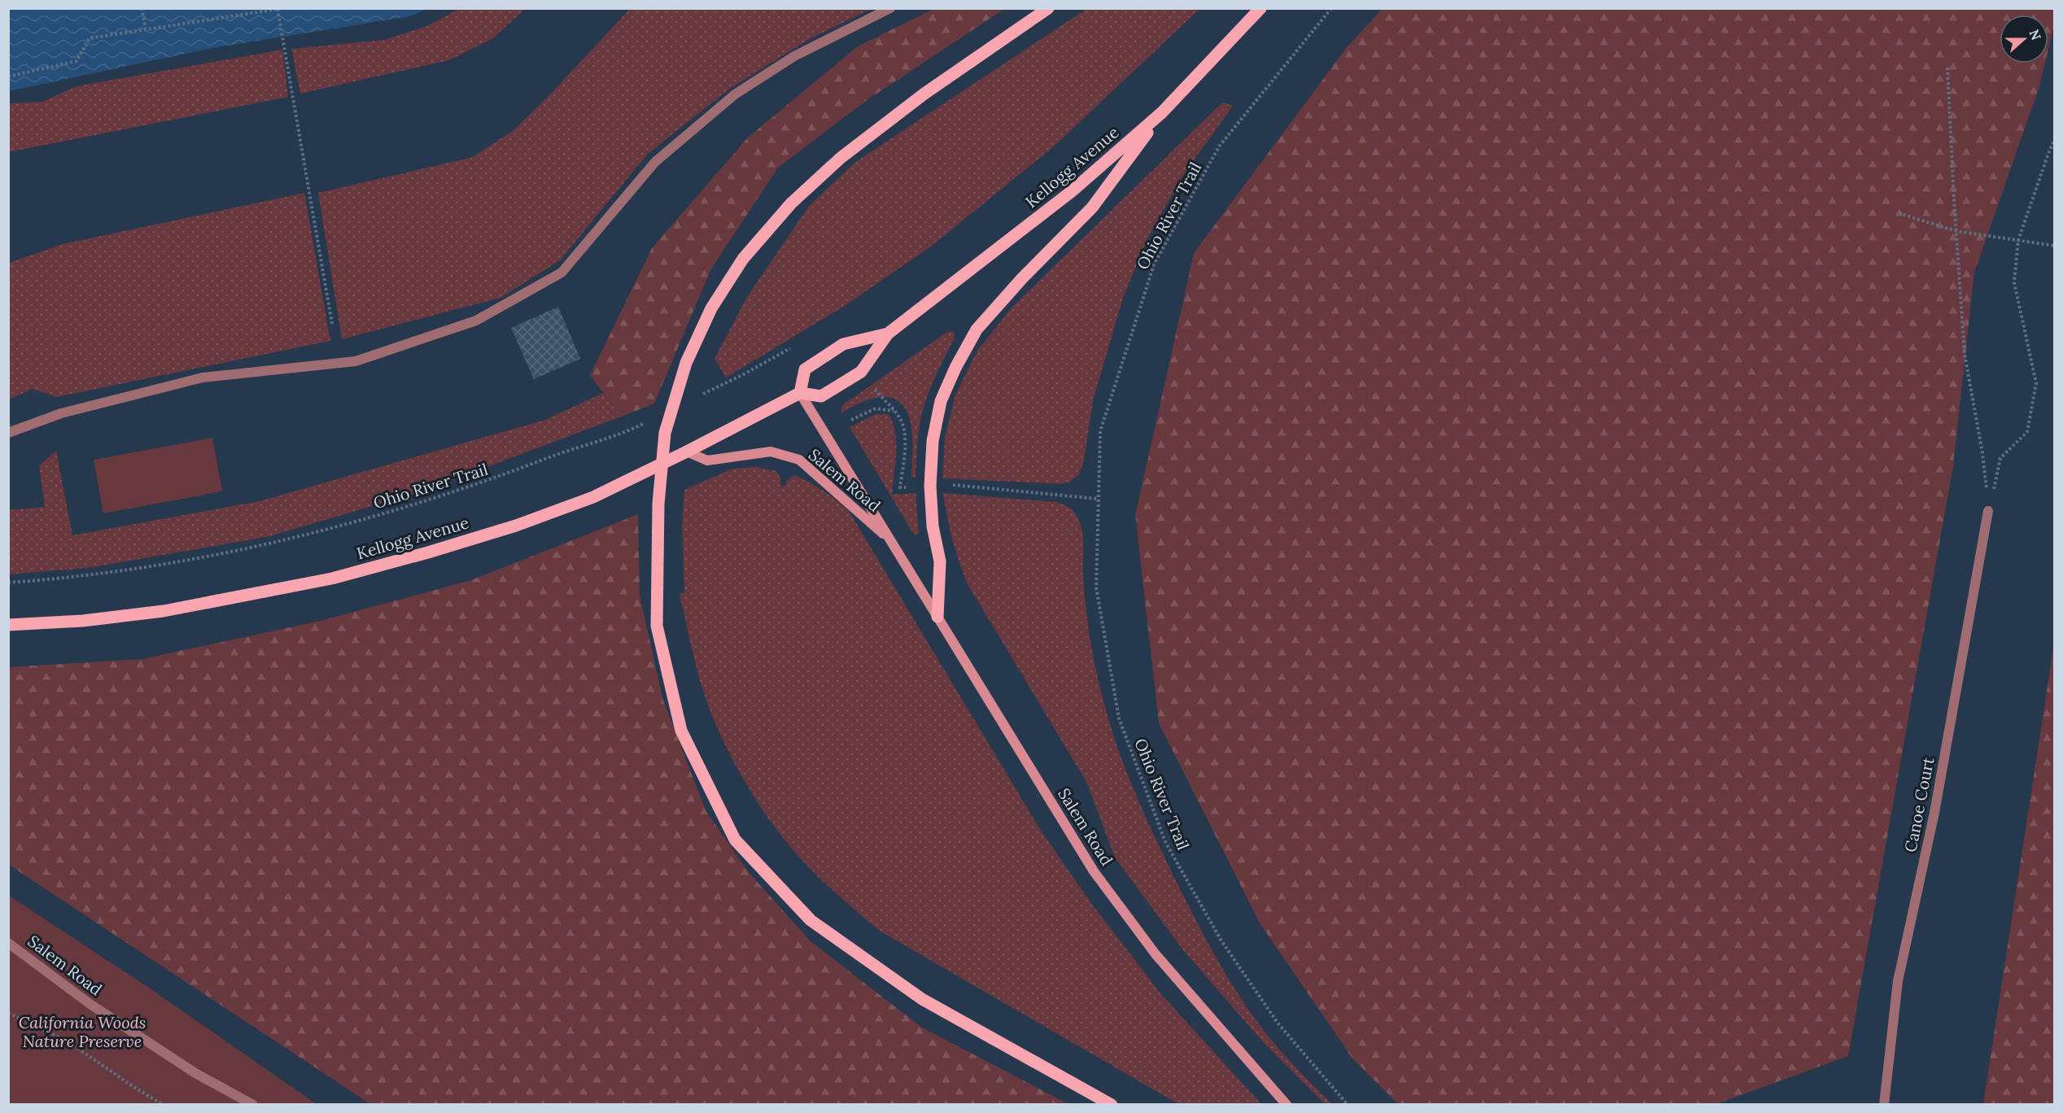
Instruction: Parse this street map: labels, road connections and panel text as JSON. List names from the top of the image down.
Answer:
{
  "streets": {
    "main road": ["Kellogg Avenue"],
    "street": ["Salem Road", "Canoe Court"],
    "path": ["Ohio River Trail"]
  },
  "crossings": [
    ["Kellogg Avenue", "Salem Road"]
  ],
  "parks": ["California Woods Nature Preserve"],
  "north": "right"
}
